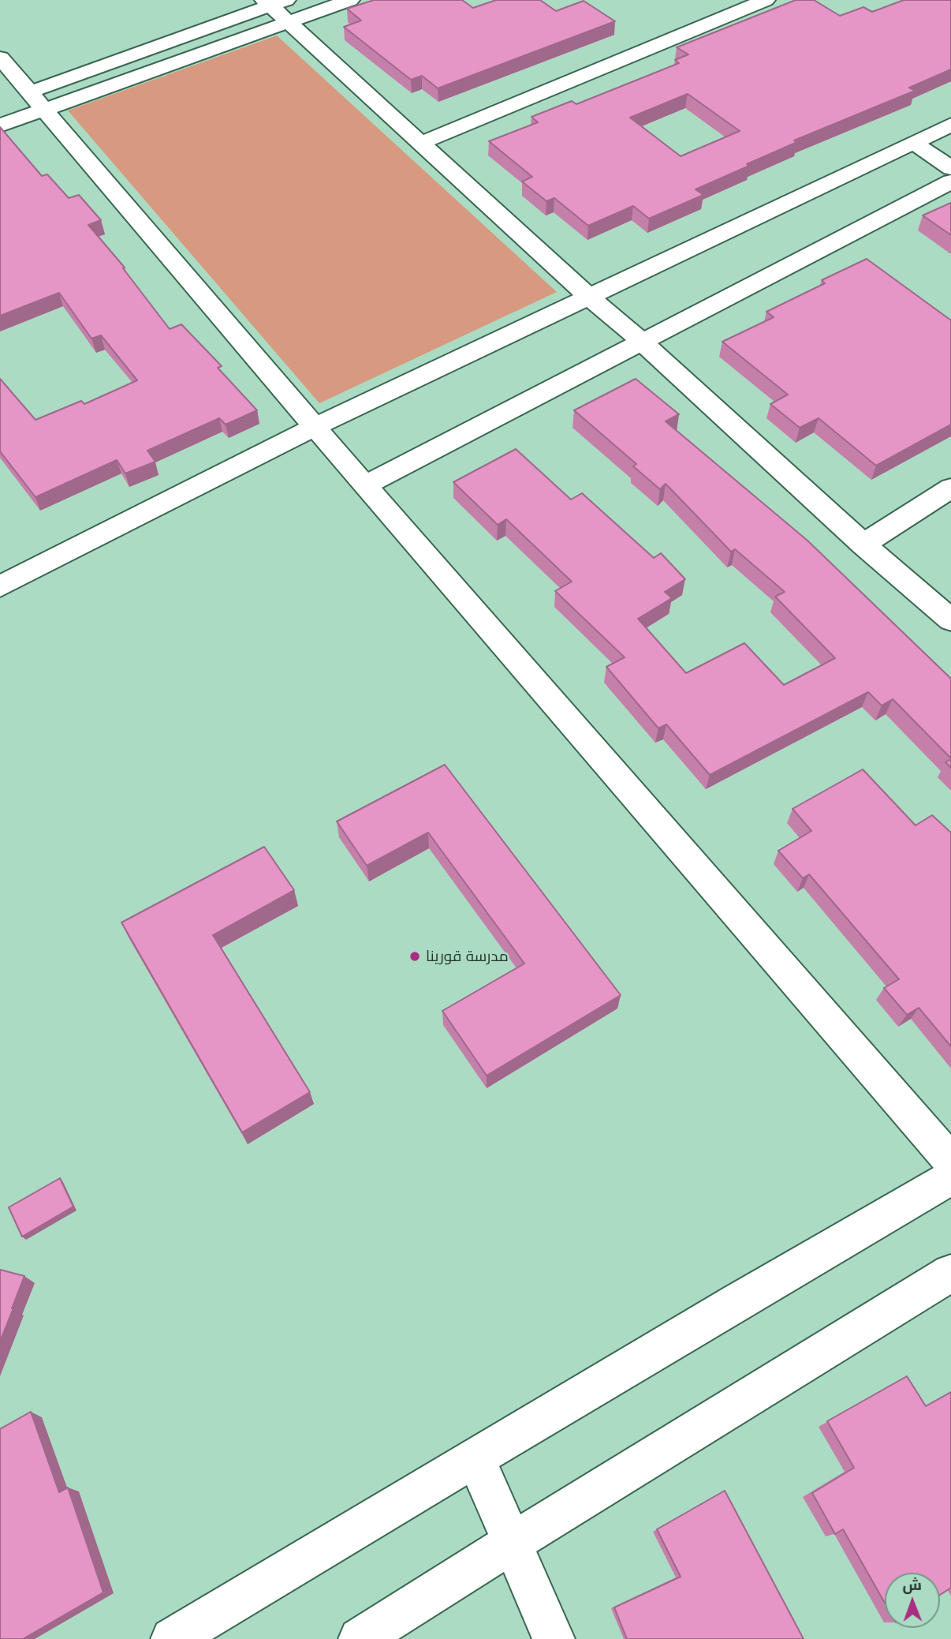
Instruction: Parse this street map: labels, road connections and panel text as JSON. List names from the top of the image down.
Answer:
{
  "places": ["مدرسة قورينا"],
  "north": "top"
}
